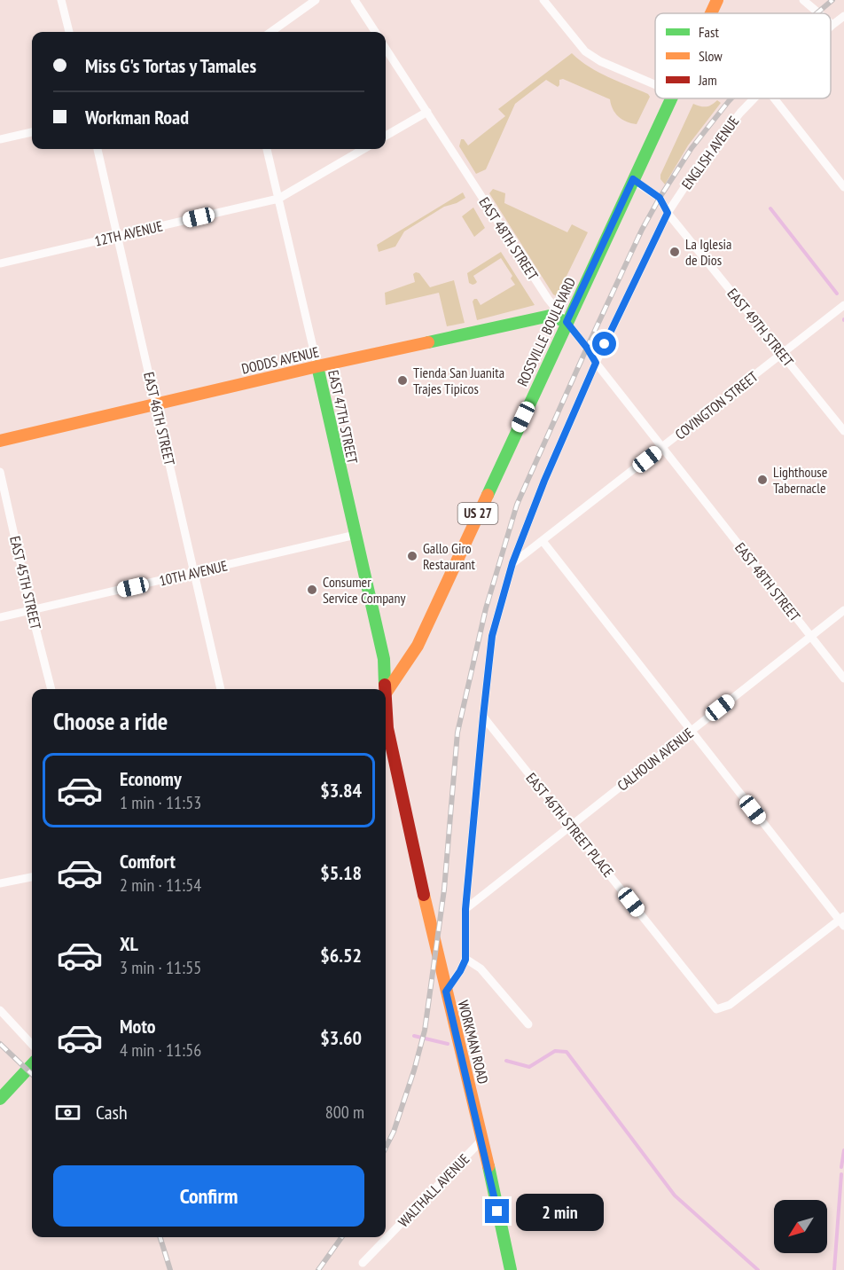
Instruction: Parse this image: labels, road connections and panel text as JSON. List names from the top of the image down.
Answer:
{
  "streets": {
    "main road": [
      "ROSSVILLE BOULEVARD",
      "DODDS AVENUE",
      "EAST 47TH STREET",
      "US 27",
      "WORKMAN ROAD"
    ],
    "street": [
      "ENGLISH AVENUE",
      "12TH AVENUE",
      "EAST 48TH STREET",
      "EAST 49TH STREET",
      "COVINGTON STREET",
      "EAST 46TH STREET",
      "10TH AVENUE",
      "EAST 45TH STREET",
      "CALHOUN AVENUE",
      "EAST 46TH STREET PLACE",
      "WALTHALL AVENUE"
    ]
  },
  "crossings": [
    ["ENGLISH AVENUE", "EAST 48TH STREET"],
    ["ENGLISH AVENUE", "EAST 49TH STREET"],
    ["ENGLISH AVENUE", "COVINGTON STREET"],
    ["ENGLISH AVENUE", "CALHOUN AVENUE"],
    ["ENGLISH AVENUE", "EAST 46TH STREET PLACE"],
    ["12TH AVENUE", "EAST 47TH STREET"],
    ["12TH AVENUE", "EAST 46TH STREET"],
    ["EAST 48TH STREET", "ROSSVILLE BOULEVARD"],
    ["EAST 48TH STREET", "DODDS AVENUE"],
    ["EAST 48TH STREET", "COVINGTON STREET"],
    ["EAST 48TH STREET", "CALHOUN AVENUE"],
    ["EAST 49TH STREET", "ROSSVILLE BOULEVARD"],
    ["EAST 49TH STREET", "COVINGTON STREET"],
    ["ROSSVILLE BOULEVARD", "DODDS AVENUE"],
    ["DODDS AVENUE", "EAST 47TH STREET"],
    ["DODDS AVENUE", "EAST 46TH STREET"],
    ["EAST 47TH STREET", "10TH AVENUE"],
    ["EAST 46TH STREET", "10TH AVENUE"],
    ["10TH AVENUE", "EAST 45TH STREET"],
    ["CALHOUN AVENUE", "EAST 46TH STREET PLACE"],
    ["WORKMAN ROAD", "WALTHALL AVENUE"]
  ],
  "places": [
    "La Iglesia de Dios",
    "Tienda San Juanita Trajes Tipicos",
    "Lighthouse Tabernacle",
    "Gallo Giro Restaurant",
    "Consumer Service Company"
  ],
  "legend": ["Fast", "Slow", "Jam"],
  "north": "bottom left",
  "page": {
    "banner": ["Miss G's Tortas y Tamales", "Workman Road"],
    "heading": "Choose a ride",
    "list": [
      {
        "name": "Economy",
        "note": "1 min · 11:53",
        "value": "$3.84"
      },
      {
        "name": "Comfort",
        "note": "2 min · 11:54",
        "value": "$5.18"
      },
      {
        "name": "XL",
        "note": "3 min · 11:55",
        "value": "$6.52"
      },
      {
        "name": "Moto",
        "note": "4 min · 11:56",
        "value": "$3.60"
      }
    ],
    "pay": ["Cash", "800 m"],
    "buttons": "Confirm",
    "bubble": "2 min"
  }
}
